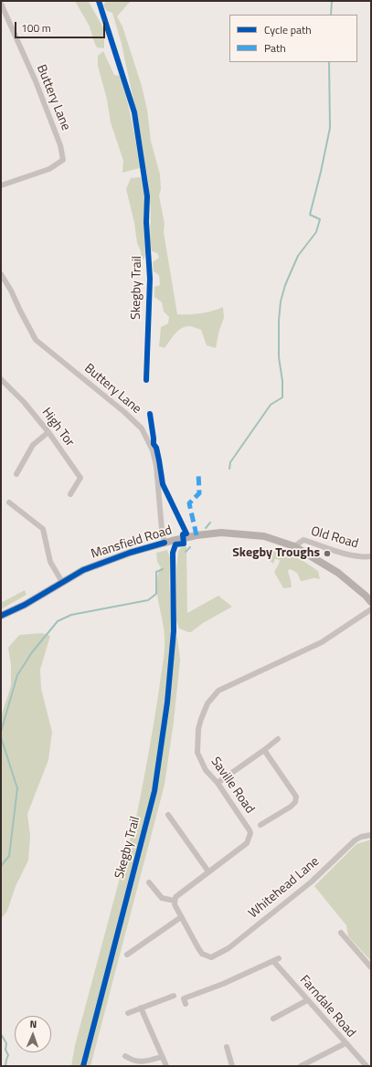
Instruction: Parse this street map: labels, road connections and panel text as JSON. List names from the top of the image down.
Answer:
{
  "streets": {
    "main road": ["Mansfield Road"],
    "street": [
      "Buttery Lane",
      "High Tor",
      "Old Road",
      "Saville Road",
      "Whitehead Lane",
      "Farndale Road"
    ],
    "cycle path": ["Skegby Trail"]
  },
  "crossings": [
    ["Buttery Lane", "Mansfield Road"],
    ["Old Road", "Mansfield Road"]
  ],
  "places": ["Skegby Troughs"],
  "legend": ["Cycle path", "Path"],
  "scale_bar": "100 m",
  "north": "top"
}
